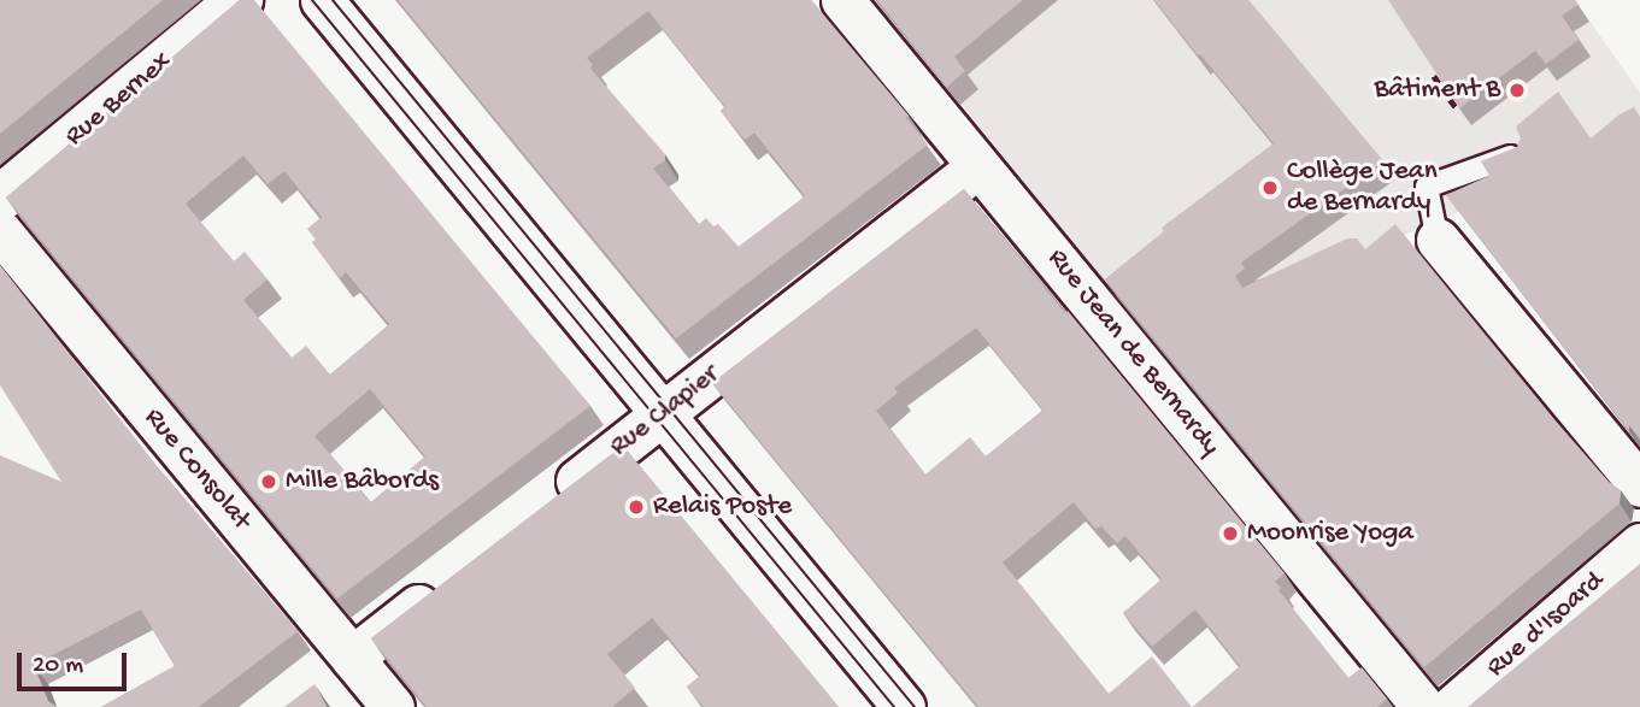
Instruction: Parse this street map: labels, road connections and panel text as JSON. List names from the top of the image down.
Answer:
{
  "streets": {
    "main road": ["Rue Bernex"],
    "street": [
      "Rue Jean de Bernardy",
      "Rue Clapier",
      "Rue Consolat",
      "Rue d'Isoard"
    ]
  },
  "crossings": [
    ["Rue Jean de Bernardy", "Rue Clapier"]
  ],
  "places": [
    "Bâtiment B",
    "Collège Jean de Bernardy",
    "Mille Bâbords",
    "Relais Poste",
    "Moonrise Yoga"
  ],
  "scale_bar": "20 m"
}
